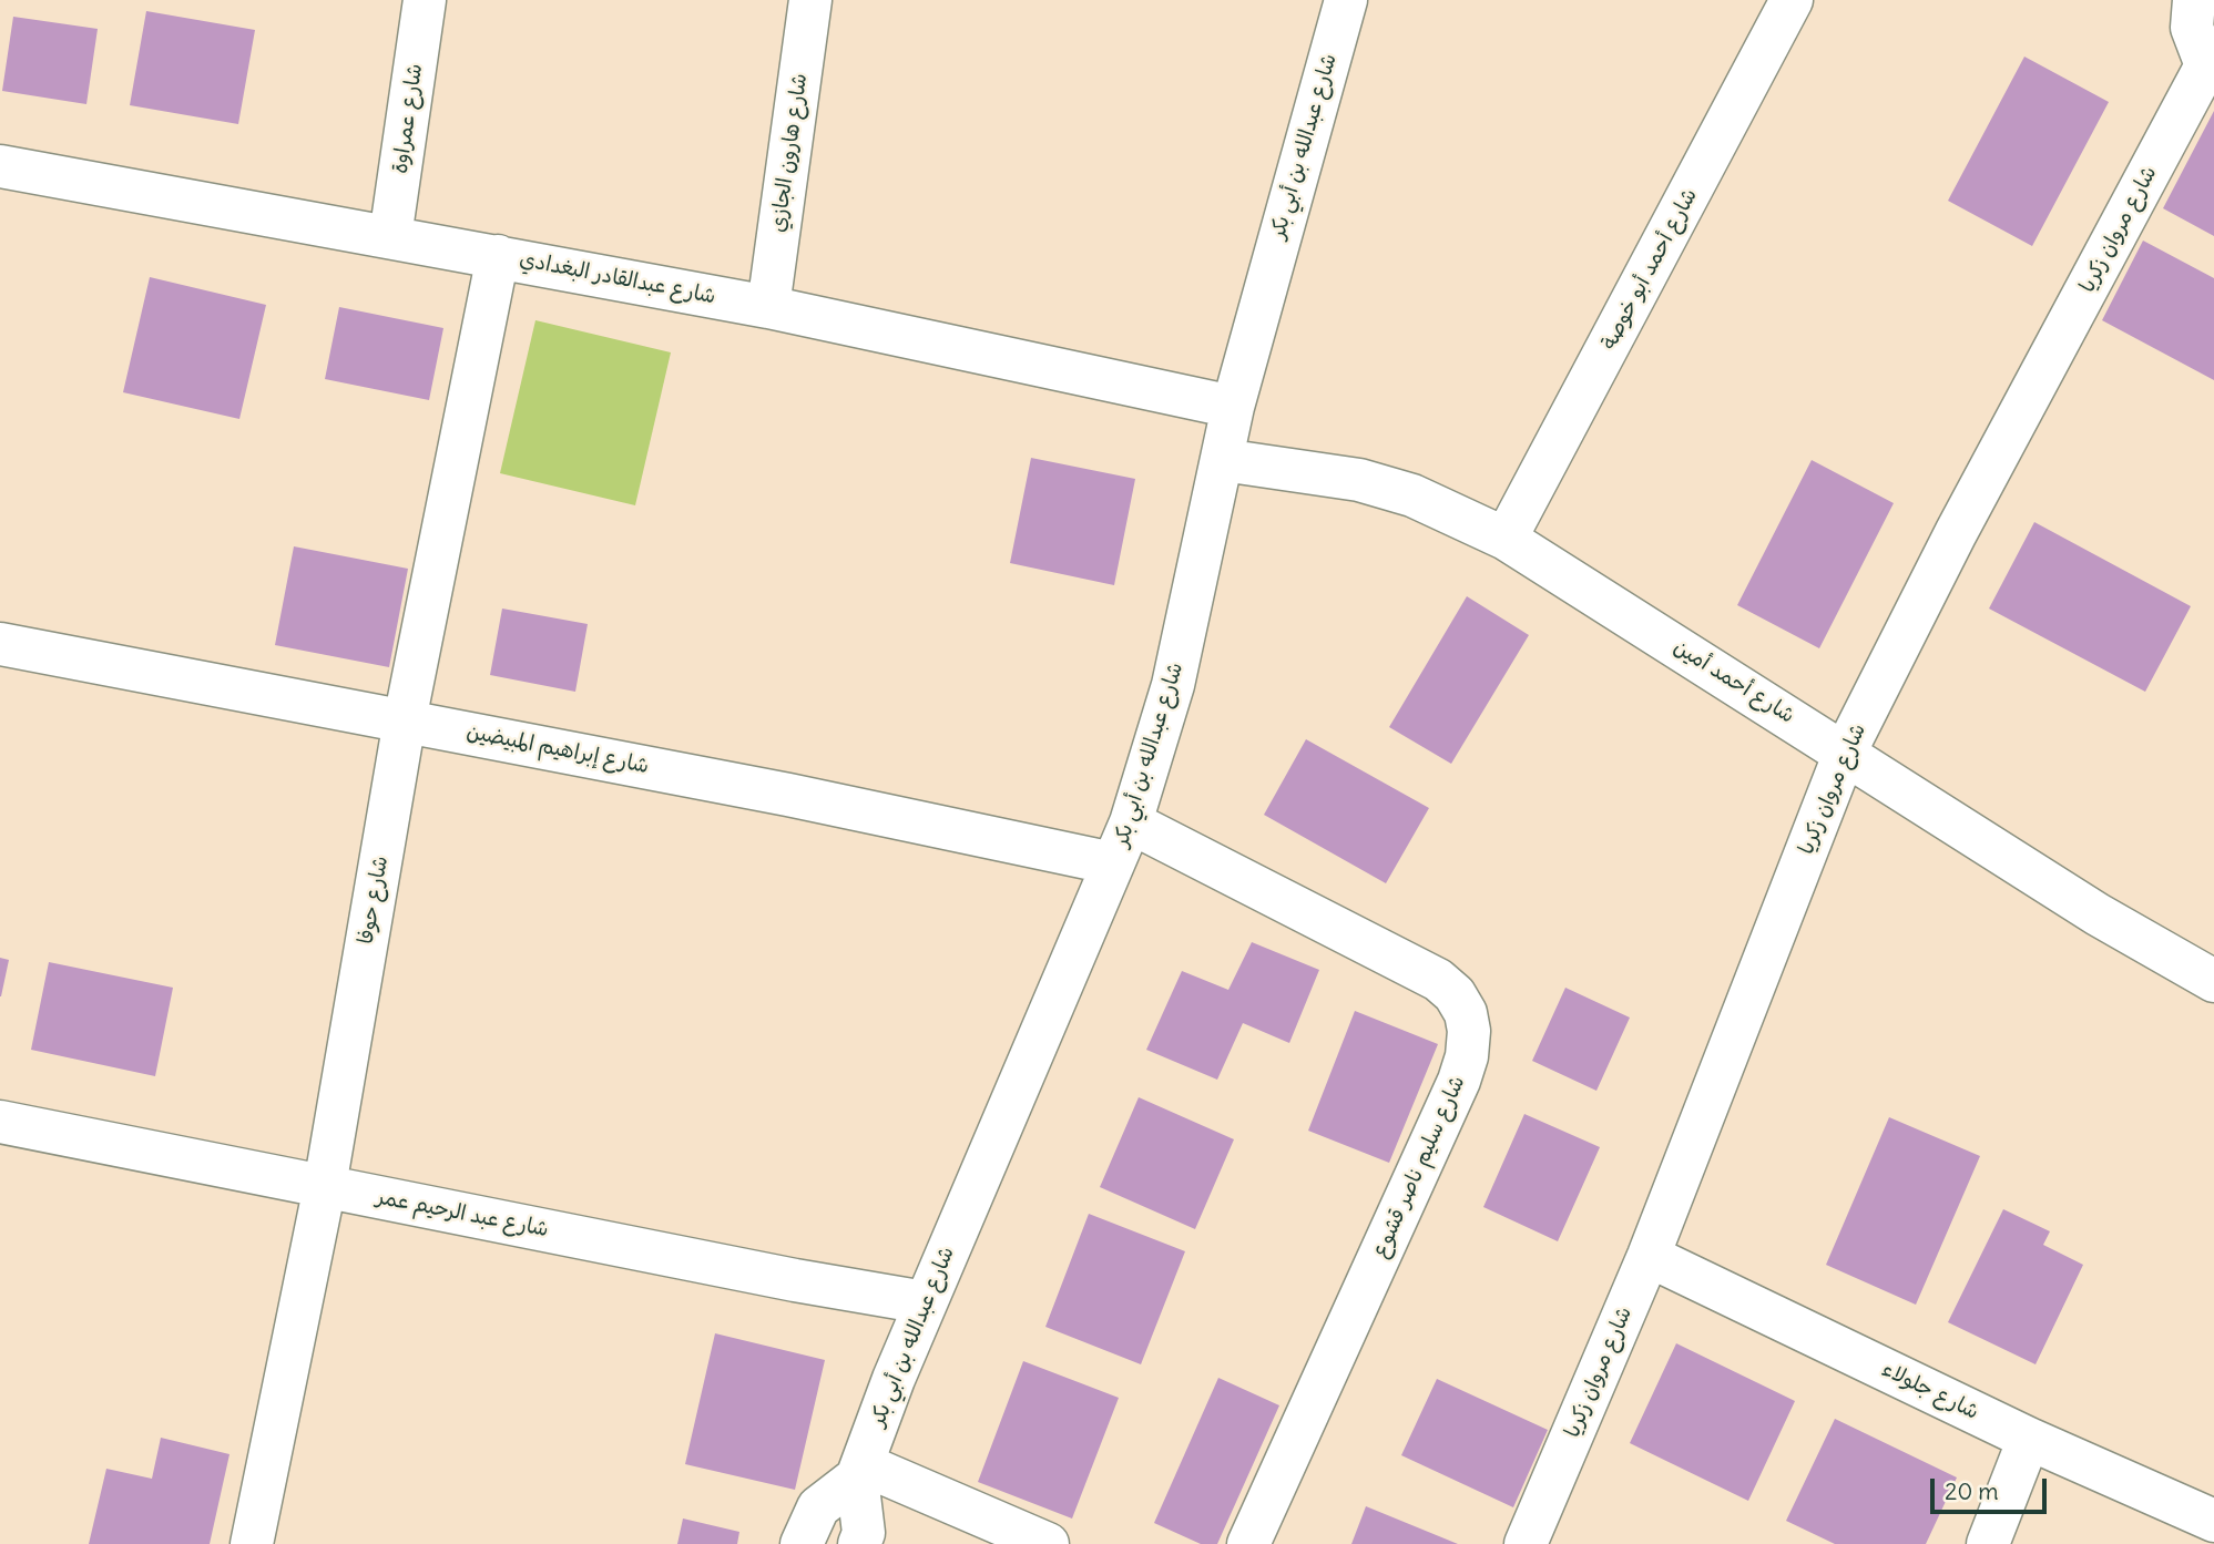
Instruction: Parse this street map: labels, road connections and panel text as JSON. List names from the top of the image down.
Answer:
{
  "streets": {
    "street": [
      "شارع عمراوة",
      "شارع عبدالله بن أبي بكر",
      "شارع هارون الجازي",
      "شارع مروان زكريا",
      "شارع أحمد أبو خوصة",
      "شارع عبدالقادر البغدادي",
      "شارع أحمد أمين",
      "شارع إبراهيم المبيضين",
      "شارع حوفا",
      "شارع سليم ناصر قشوع",
      "شارع عبد الرحيم عمر",
      "شارع جلولاء"
    ]
  },
  "crossings": [
    ["شارع عمراوة", "شارع عبدالقادر البغدادي"],
    ["شارع عبدالله بن أبي بكر", "شارع عبدالقادر البغدادي"],
    ["شارع عبدالله بن أبي بكر", "شارع أحمد أمين"],
    ["شارع عبدالله بن أبي بكر", "شارع إبراهيم المبيضين"],
    ["شارع عبدالله بن أبي بكر", "شارع سليم ناصر قشوع"],
    ["شارع عبدالله بن أبي بكر", "شارع عبد الرحيم عمر"],
    ["شارع هارون الجازي", "شارع عبدالقادر البغدادي"],
    ["شارع مروان زكريا", "شارع أحمد أمين"],
    ["شارع مروان زكريا", "شارع جلولاء"],
    ["شارع أحمد أبو خوصة", "شارع أحمد أمين"],
    ["شارع عبدالقادر البغدادي", "شارع حوفا"],
    ["شارع إبراهيم المبيضين", "شارع حوفا"],
    ["شارع حوفا", "شارع عبد الرحيم عمر"]
  ],
  "scale_bar": "20 m"
}
